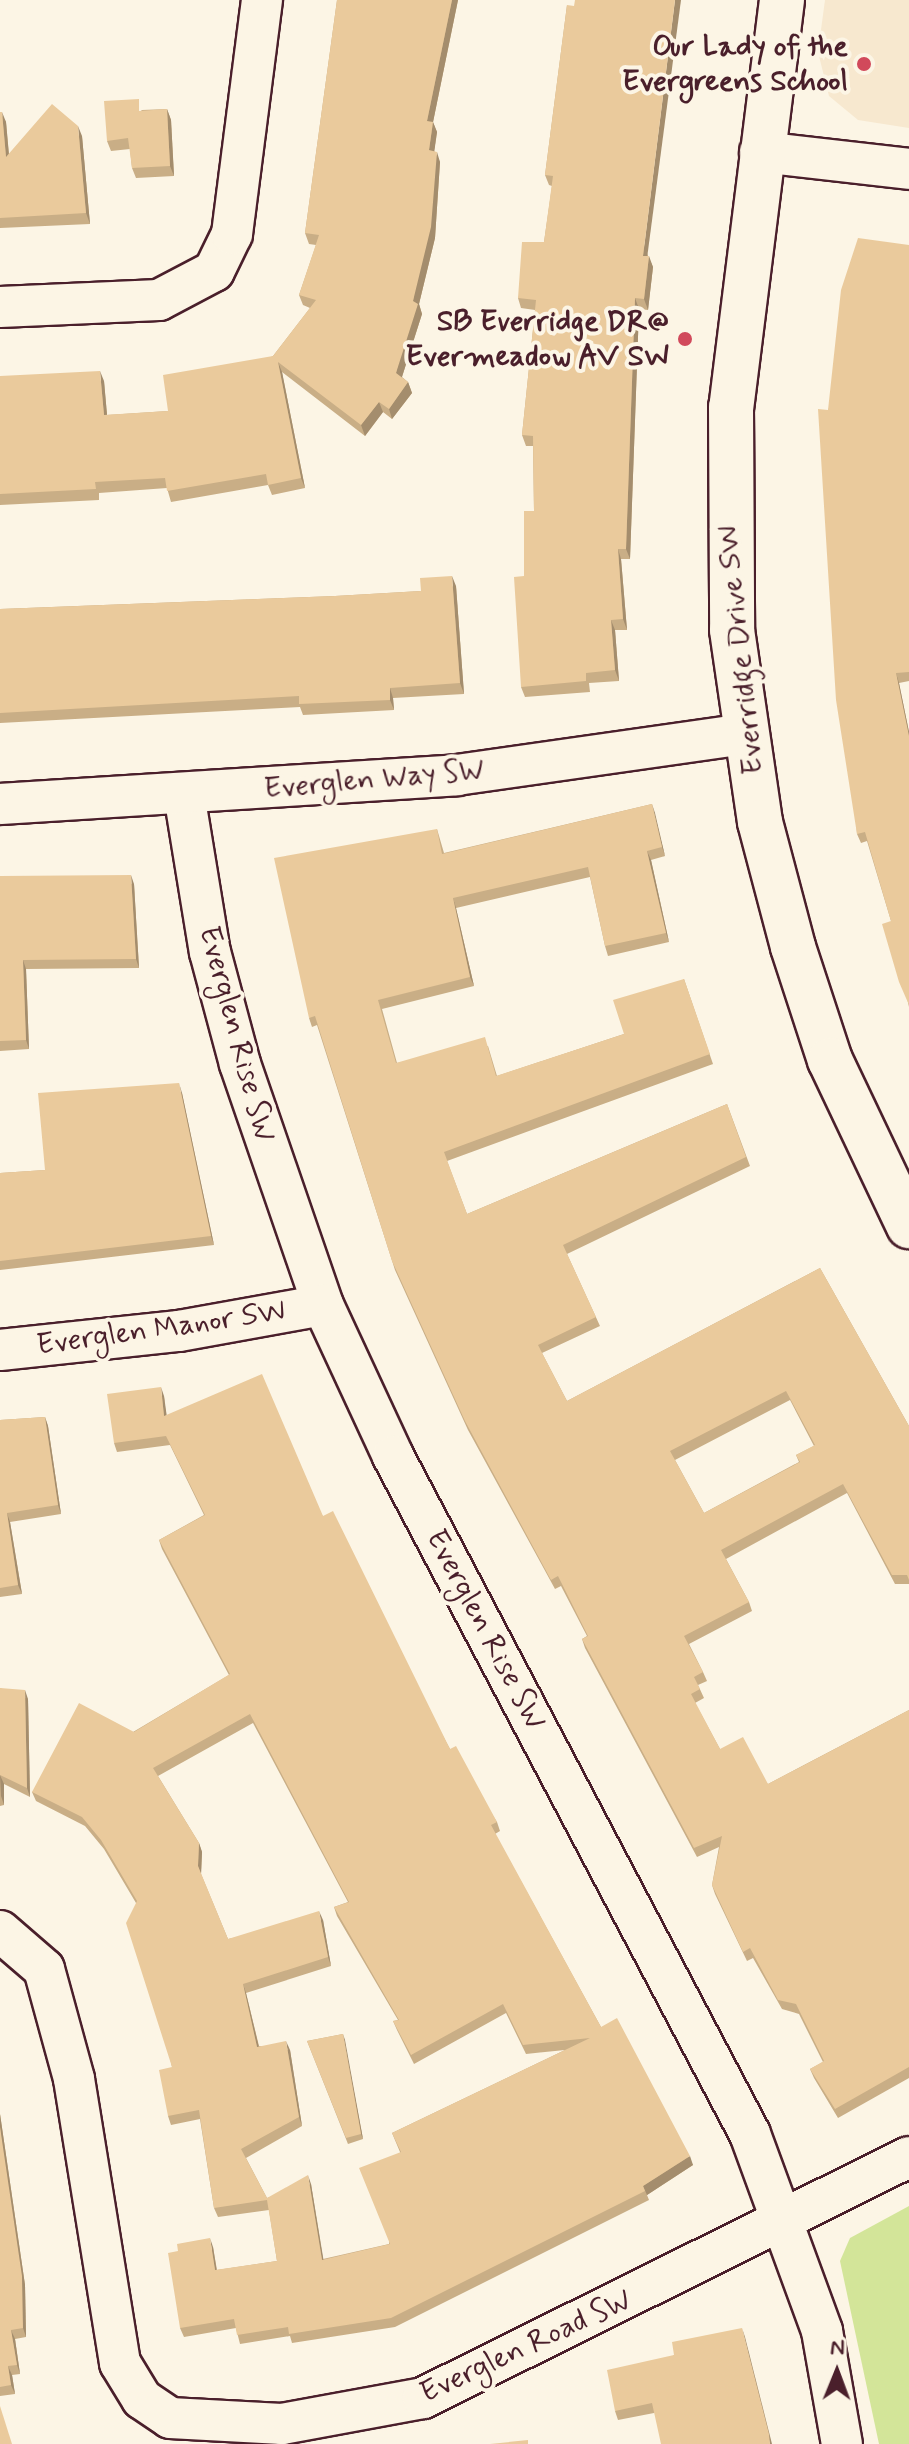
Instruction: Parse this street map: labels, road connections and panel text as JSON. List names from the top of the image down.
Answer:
{
  "streets": {
    "street": [
      "Everridge Drive SW",
      "Everglen Way SW",
      "Everglen Rise SW",
      "Everglen Manor SW",
      "Everglen Road SW"
    ]
  },
  "crossings": [
    ["Everridge Drive SW", "Everglen Way SW"],
    ["Everglen Way SW", "Everglen Rise SW"],
    ["Everglen Rise SW", "Everglen Manor SW"],
    ["Everglen Rise SW", "Everglen Road SW"]
  ],
  "places": ["Our Lady of the Evergreens School", "SB Everridge DR@ Evermeadow AV SW"],
  "north": "top"
}
